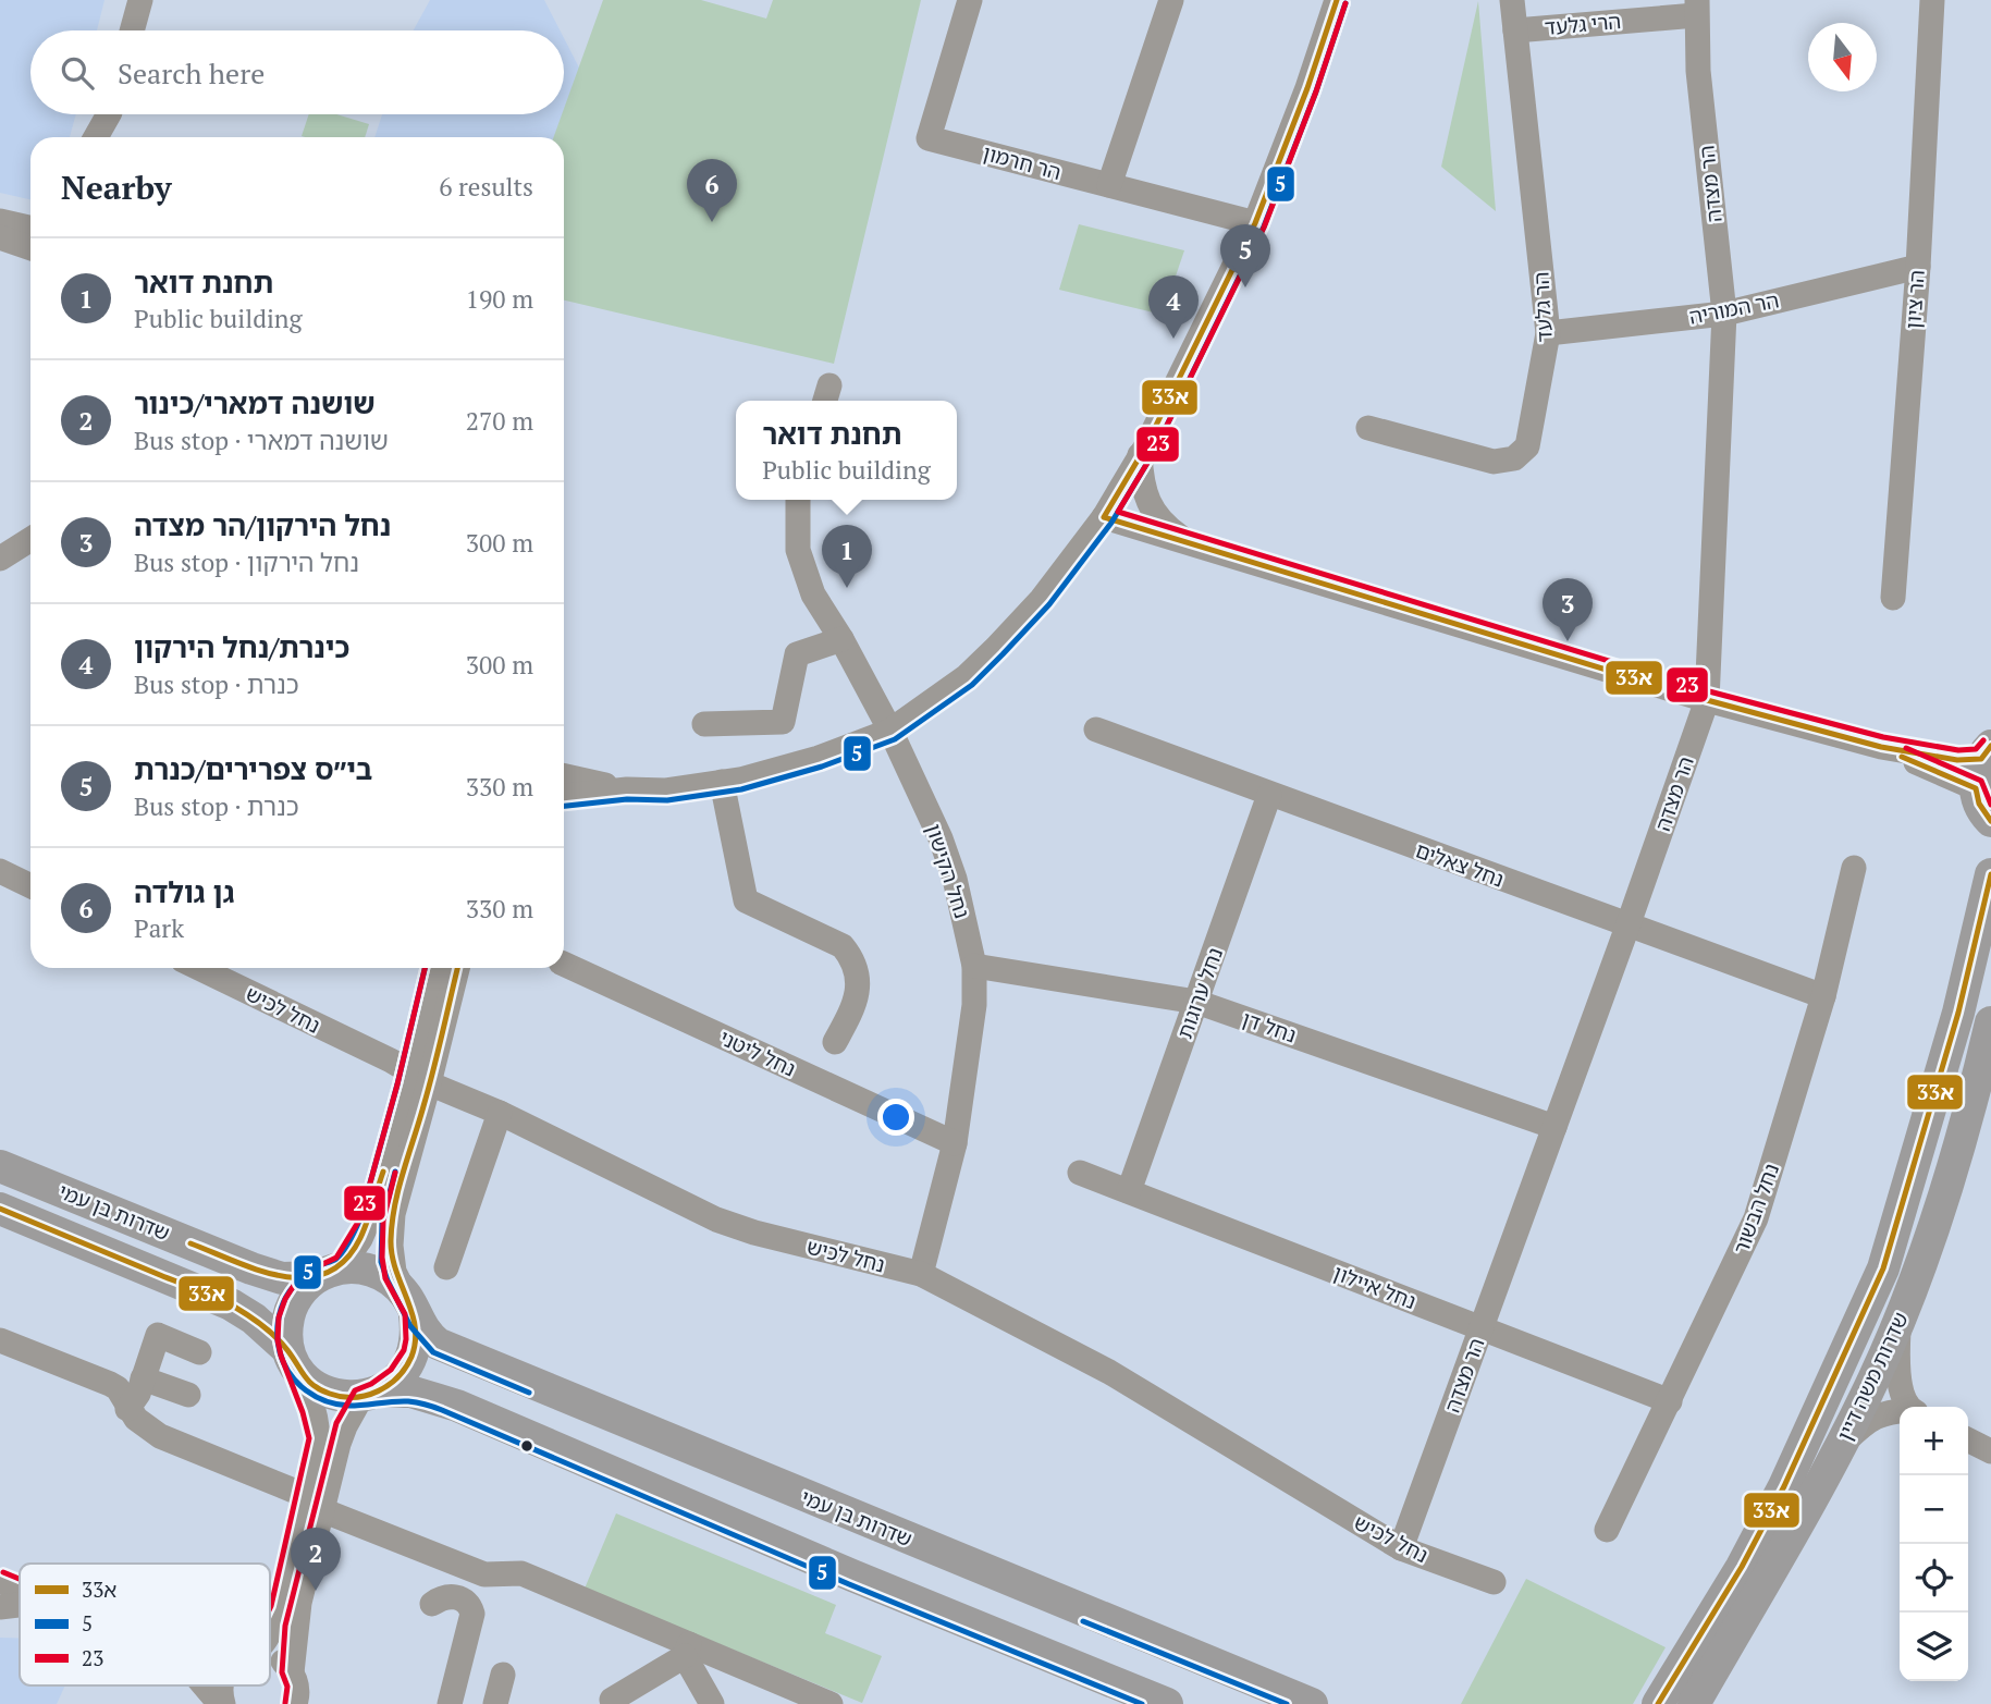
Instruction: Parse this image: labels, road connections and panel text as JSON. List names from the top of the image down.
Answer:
{
  "streets": {
    "main road": ["שדרות בן עמי", "שדרות משה דיין"],
    "street": [
      "הרי גלעד",
      "הר חרמון",
      "הר מצדה",
      "הר ציון",
      "הר גלעד",
      "הר המוריה",
      "נחל צאלים",
      "נחל הקישון",
      "נחל ערוגות",
      "נחל לכיש",
      "נחל דן",
      "נחל ליטני",
      "נחל הבשור",
      "נחל איילון"
    ]
  },
  "crossings": [
    ["הרי גלעד", "הר מצדה"],
    ["הרי גלעד", "הר גלעד"],
    ["הר מצדה", "הר המוריה"],
    ["הר מצדה", "נחל צאלים"],
    ["הר מצדה", "נחל לכיש"],
    ["הר מצדה", "נחל דן"],
    ["הר מצדה", "נחל איילון"],
    ["הר ציון", "הר המוריה"],
    ["הר גלעד", "הר המוריה"],
    ["נחל צאלים", "נחל ערוגות"],
    ["נחל צאלים", "נחל הבשור"],
    ["נחל הקישון", "נחל לכיש"],
    ["נחל הקישון", "נחל דן"],
    ["נחל הקישון", "נחל ליטני"],
    ["נחל ערוגות", "נחל דן"],
    ["נחל ערוגות", "נחל איילון"],
    ["נחל הבשור", "נחל איילון"]
  ],
  "lines": ["transit line 33א", "transit line 5", "transit line 23"],
  "legend": ["33א", "5", "23"],
  "north": "bottom",
  "page": {
    "search": "Search here",
    "heading": ["Nearby", "6 results"],
    "pins": [
      "6",
      "5",
      "4",
      "1",
      "3",
      "2"
    ],
    "list": [
      {
        "mark": "1",
        "name": "תחנת דואר",
        "note": "Public building",
        "value": "190 m"
      },
      {
        "mark": "2",
        "name": "שושנה דמארי/כינור",
        "note": "Bus stop · שושנה דמארי",
        "value": "270 m"
      },
      {
        "mark": "3",
        "name": "נחל הירקון/הר מצדה",
        "note": "Bus stop · נחל הירקון",
        "value": "300 m"
      },
      {
        "mark": "4",
        "name": "כינרת/נחל הירקון",
        "note": "Bus stop · כנרת",
        "value": "300 m"
      },
      {
        "mark": "5",
        "name": "בי״ס צפרירים/כנרת",
        "note": "Bus stop · כנרת",
        "value": "330 m"
      },
      {
        "mark": "6",
        "name": "גן גולדה",
        "note": "Park",
        "value": "330 m"
      }
    ],
    "popup": ["תחנת דואר", "Public building"],
    "map_buttons": ["+", "−"]
  }
}
